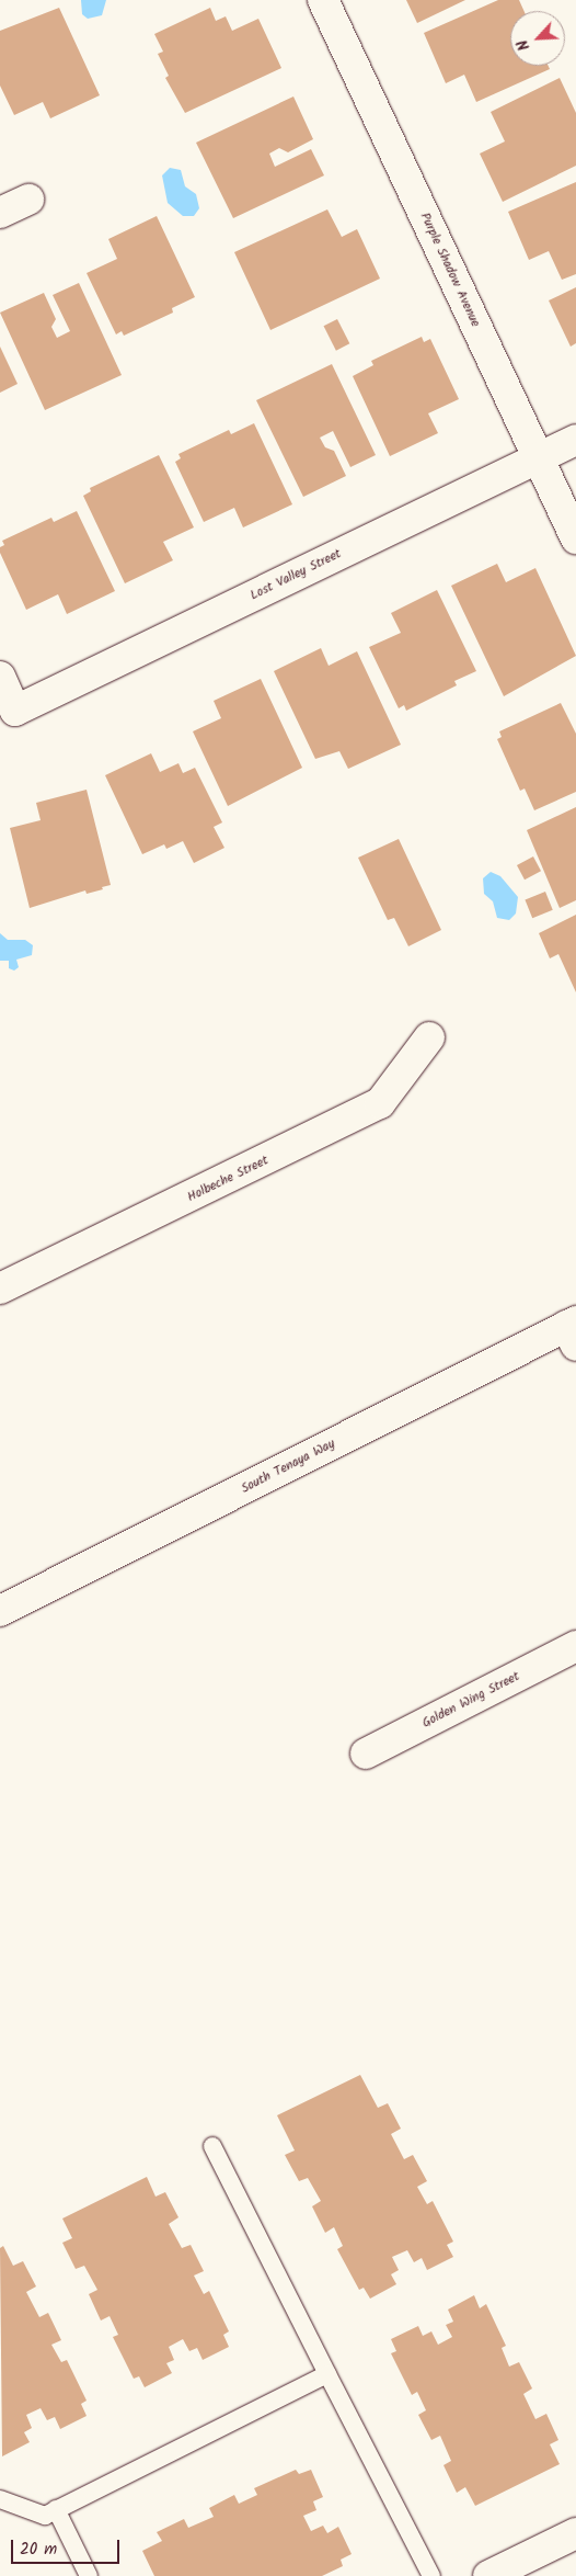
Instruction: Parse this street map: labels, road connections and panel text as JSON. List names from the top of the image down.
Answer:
{
  "streets": {
    "street": [
      "Purple Shadow Avenue",
      "Lost Valley Street",
      "Holbeche Street",
      "South Tenaya Way",
      "Golden Wing Street"
    ]
  },
  "crossings": [
    ["Purple Shadow Avenue", "Lost Valley Street"]
  ],
  "scale_bar": "20 m",
  "north": "bottom left"
}
